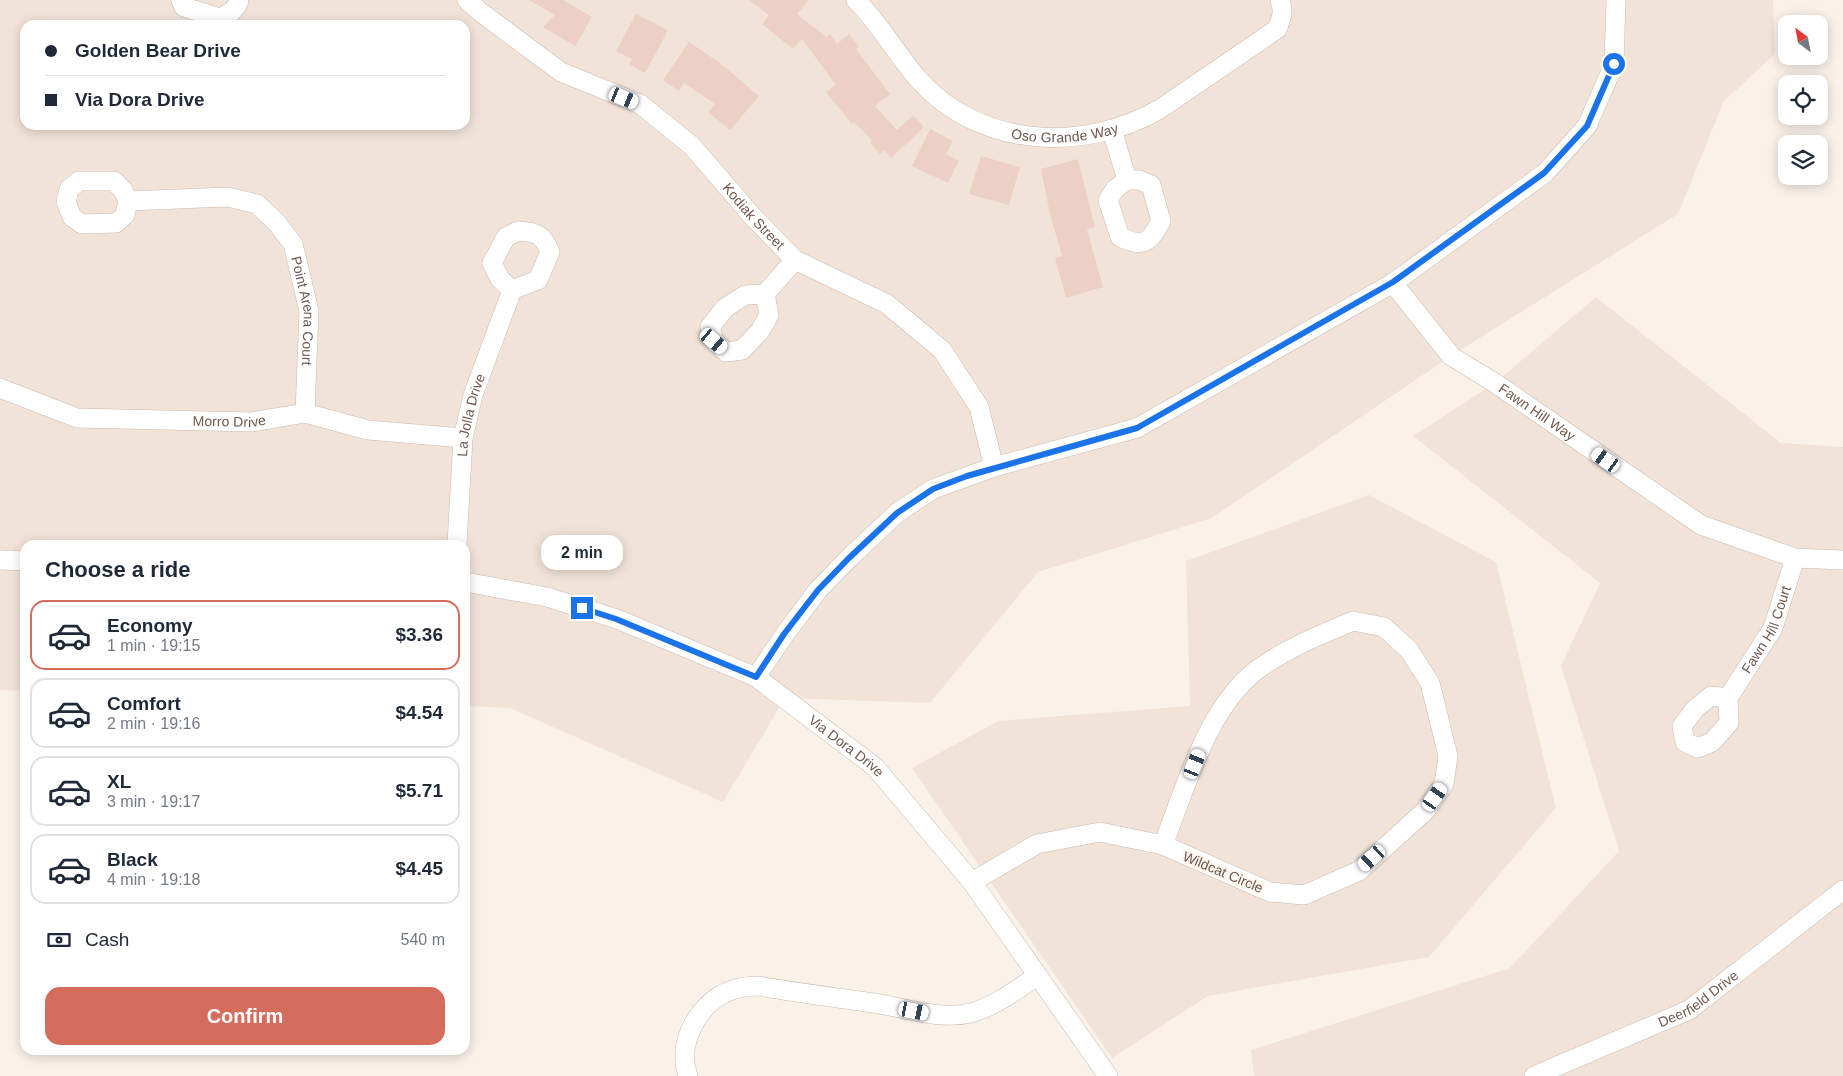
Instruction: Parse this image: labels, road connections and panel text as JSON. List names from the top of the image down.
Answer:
{
  "streets": {
    "street": [
      "Oso Grande Way",
      "Kodiak Street",
      "Point Arena Court",
      "Fawn Hill Way",
      "La Jolla Drive",
      "Morro Drive",
      "Fawn Hill Court",
      "Via Dora Drive",
      "Wildcat Circle",
      "Deerfield Drive"
    ]
  },
  "crossings": [
    ["Point Arena Court", "Morro Drive"],
    ["Fawn Hill Way", "Fawn Hill Court"],
    ["La Jolla Drive", "Morro Drive"],
    ["Via Dora Drive", "Wildcat Circle"]
  ],
  "north": "top left",
  "page": {
    "banner": ["Golden Bear Drive", "Via Dora Drive"],
    "bubble": "2 min",
    "heading": "Choose a ride",
    "list": [
      {
        "name": "Economy",
        "note": "1 min · 19:15",
        "value": "$3.36"
      },
      {
        "name": "Comfort",
        "note": "2 min · 19:16",
        "value": "$4.54"
      },
      {
        "name": "XL",
        "note": "3 min · 19:17",
        "value": "$5.71"
      },
      {
        "name": "Black",
        "note": "4 min · 19:18",
        "value": "$4.45"
      }
    ],
    "pay": ["Cash", "540 m"],
    "buttons": "Confirm"
  }
}
